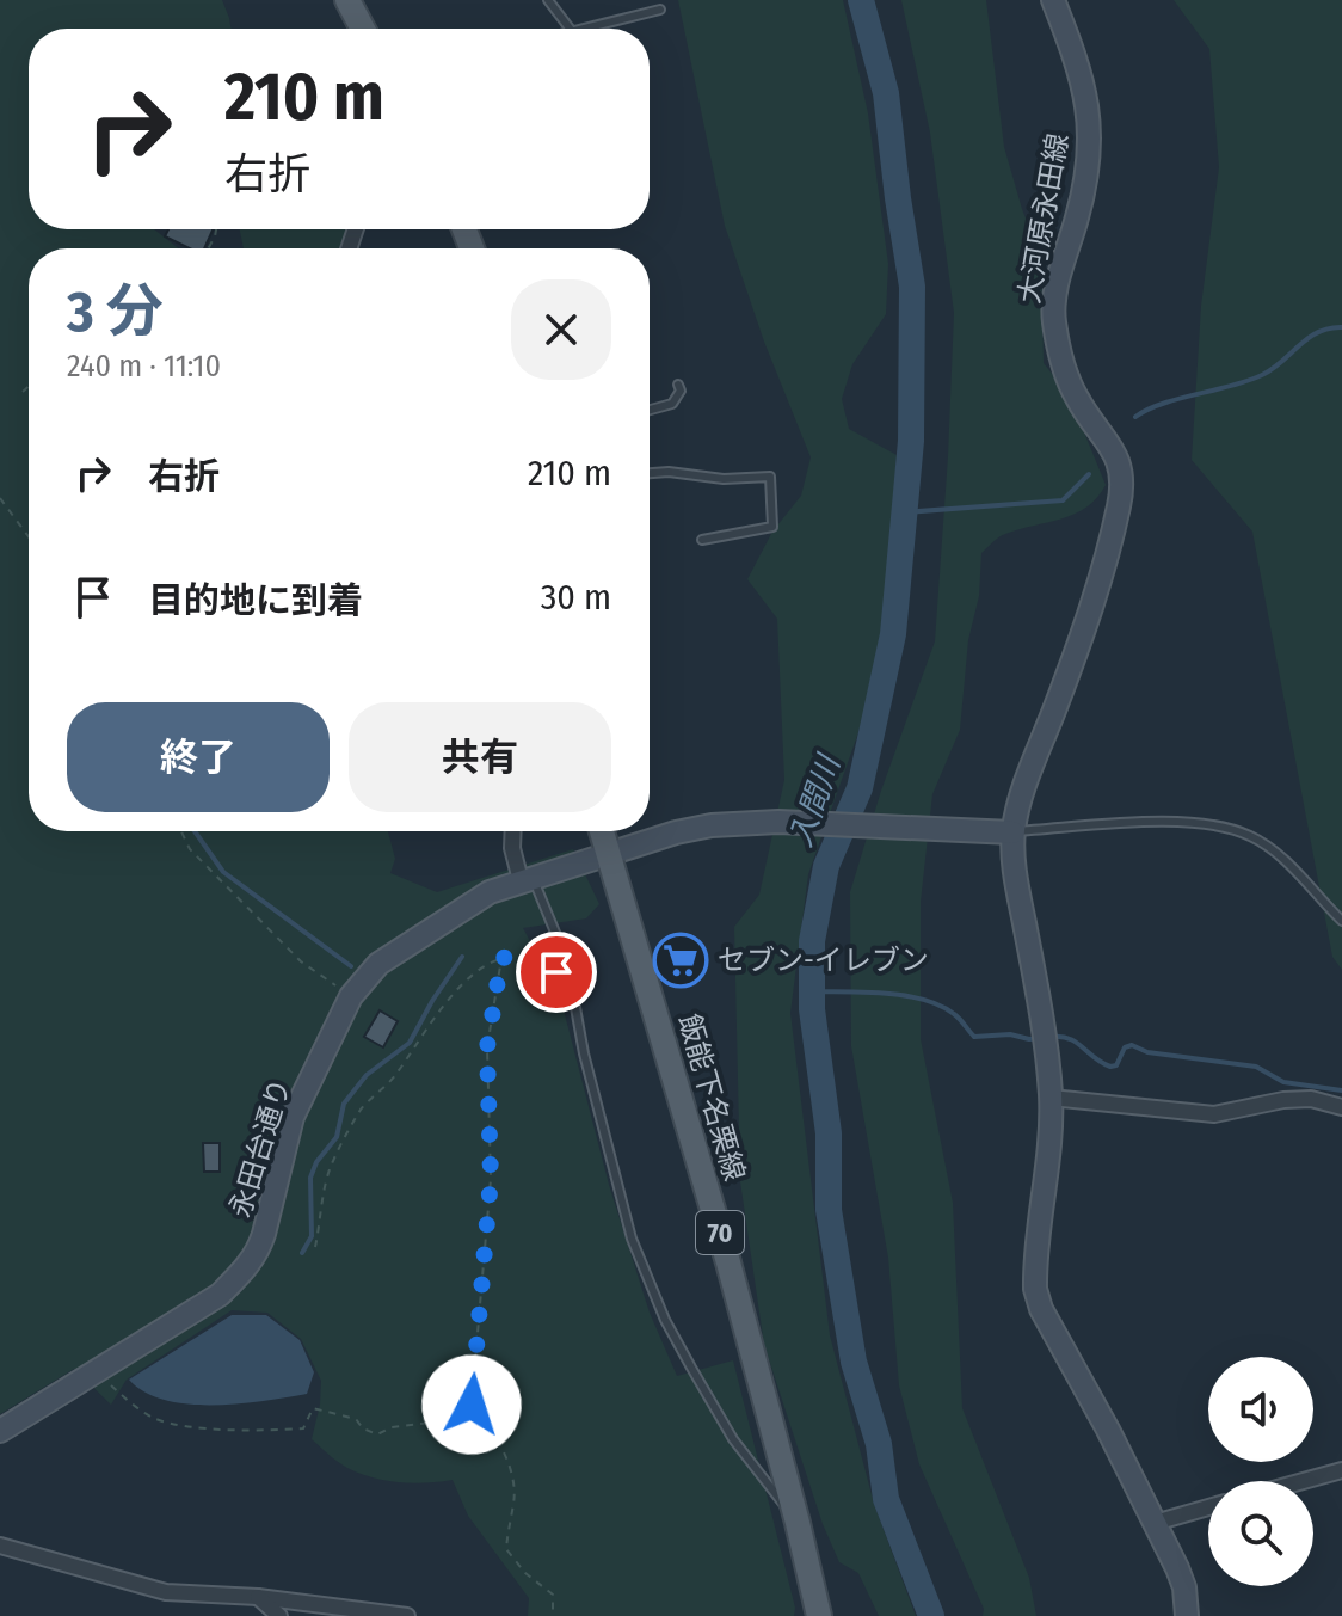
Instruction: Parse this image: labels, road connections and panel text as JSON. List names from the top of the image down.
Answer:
{
  "streets": {
    "main road": ["飯能下名栗線", "70"],
    "street": ["大河原永田線", "永田台通り"]
  },
  "crossings": [
    ["飯能下名栗線", "永田台通り"]
  ],
  "water": ["入間川"],
  "places": {
    "supermarket": ["セブン-イレブン"]
  },
  "page": {
    "turn": ["210 m", "右折"],
    "heading": ["3 分", "240 m · 11:10"],
    "list": [
      {
        "name": "右折",
        "value": "210 m"
      },
      {
        "name": "目的地に到着",
        "value": "30 m"
      }
    ],
    "buttons": ["終了", "共有"]
  }
}
